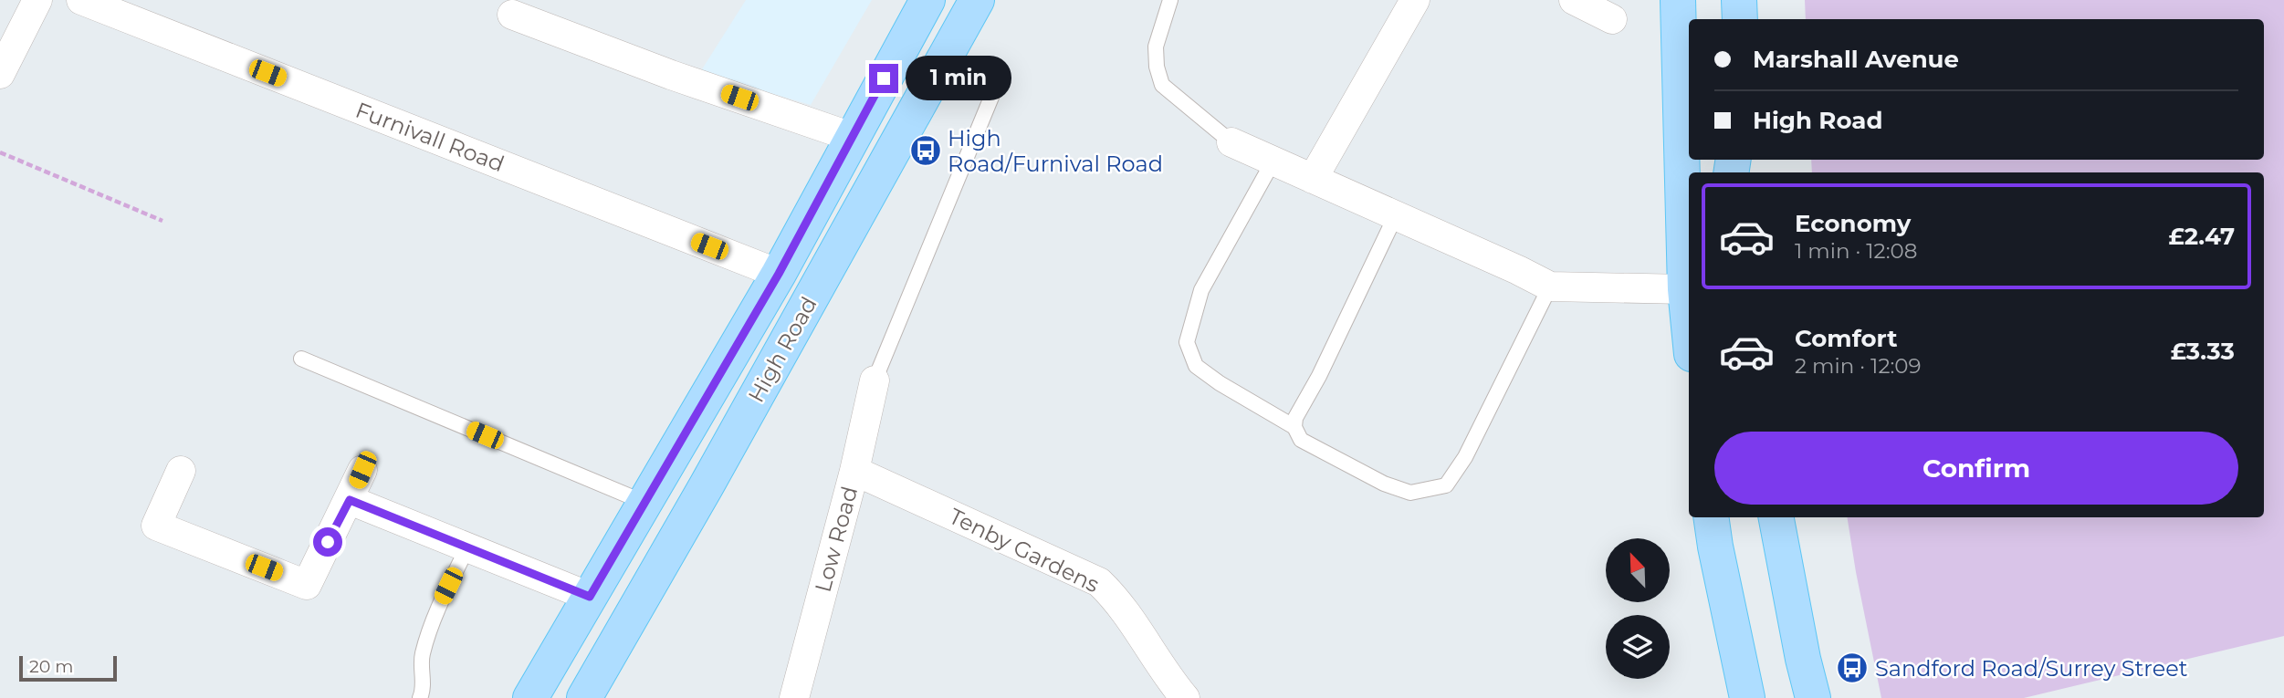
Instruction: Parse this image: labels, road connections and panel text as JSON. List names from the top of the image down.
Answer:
{
  "streets": {
    "main road": ["High Road"],
    "street": ["Furnivall Road", "Low Road", "Tenby Gardens"]
  },
  "crossings": [
    ["Furnivall Road", "High Road"],
    ["Low Road", "Tenby Gardens"]
  ],
  "places": {
    "bus stop": ["High Road/Furnival Road", "Sandford Road/Surrey Street"]
  },
  "scale_bar": "20 m",
  "north": "top left",
  "page": {
    "banner": ["Marshall Avenue", "High Road"],
    "bubble": "1 min",
    "list": [
      {
        "name": "Economy",
        "note": "1 min · 12:08",
        "value": "£2.47"
      },
      {
        "name": "Comfort",
        "note": "2 min · 12:09",
        "value": "£3.33"
      }
    ],
    "buttons": "Confirm",
    "scale": "20 m"
  }
}
